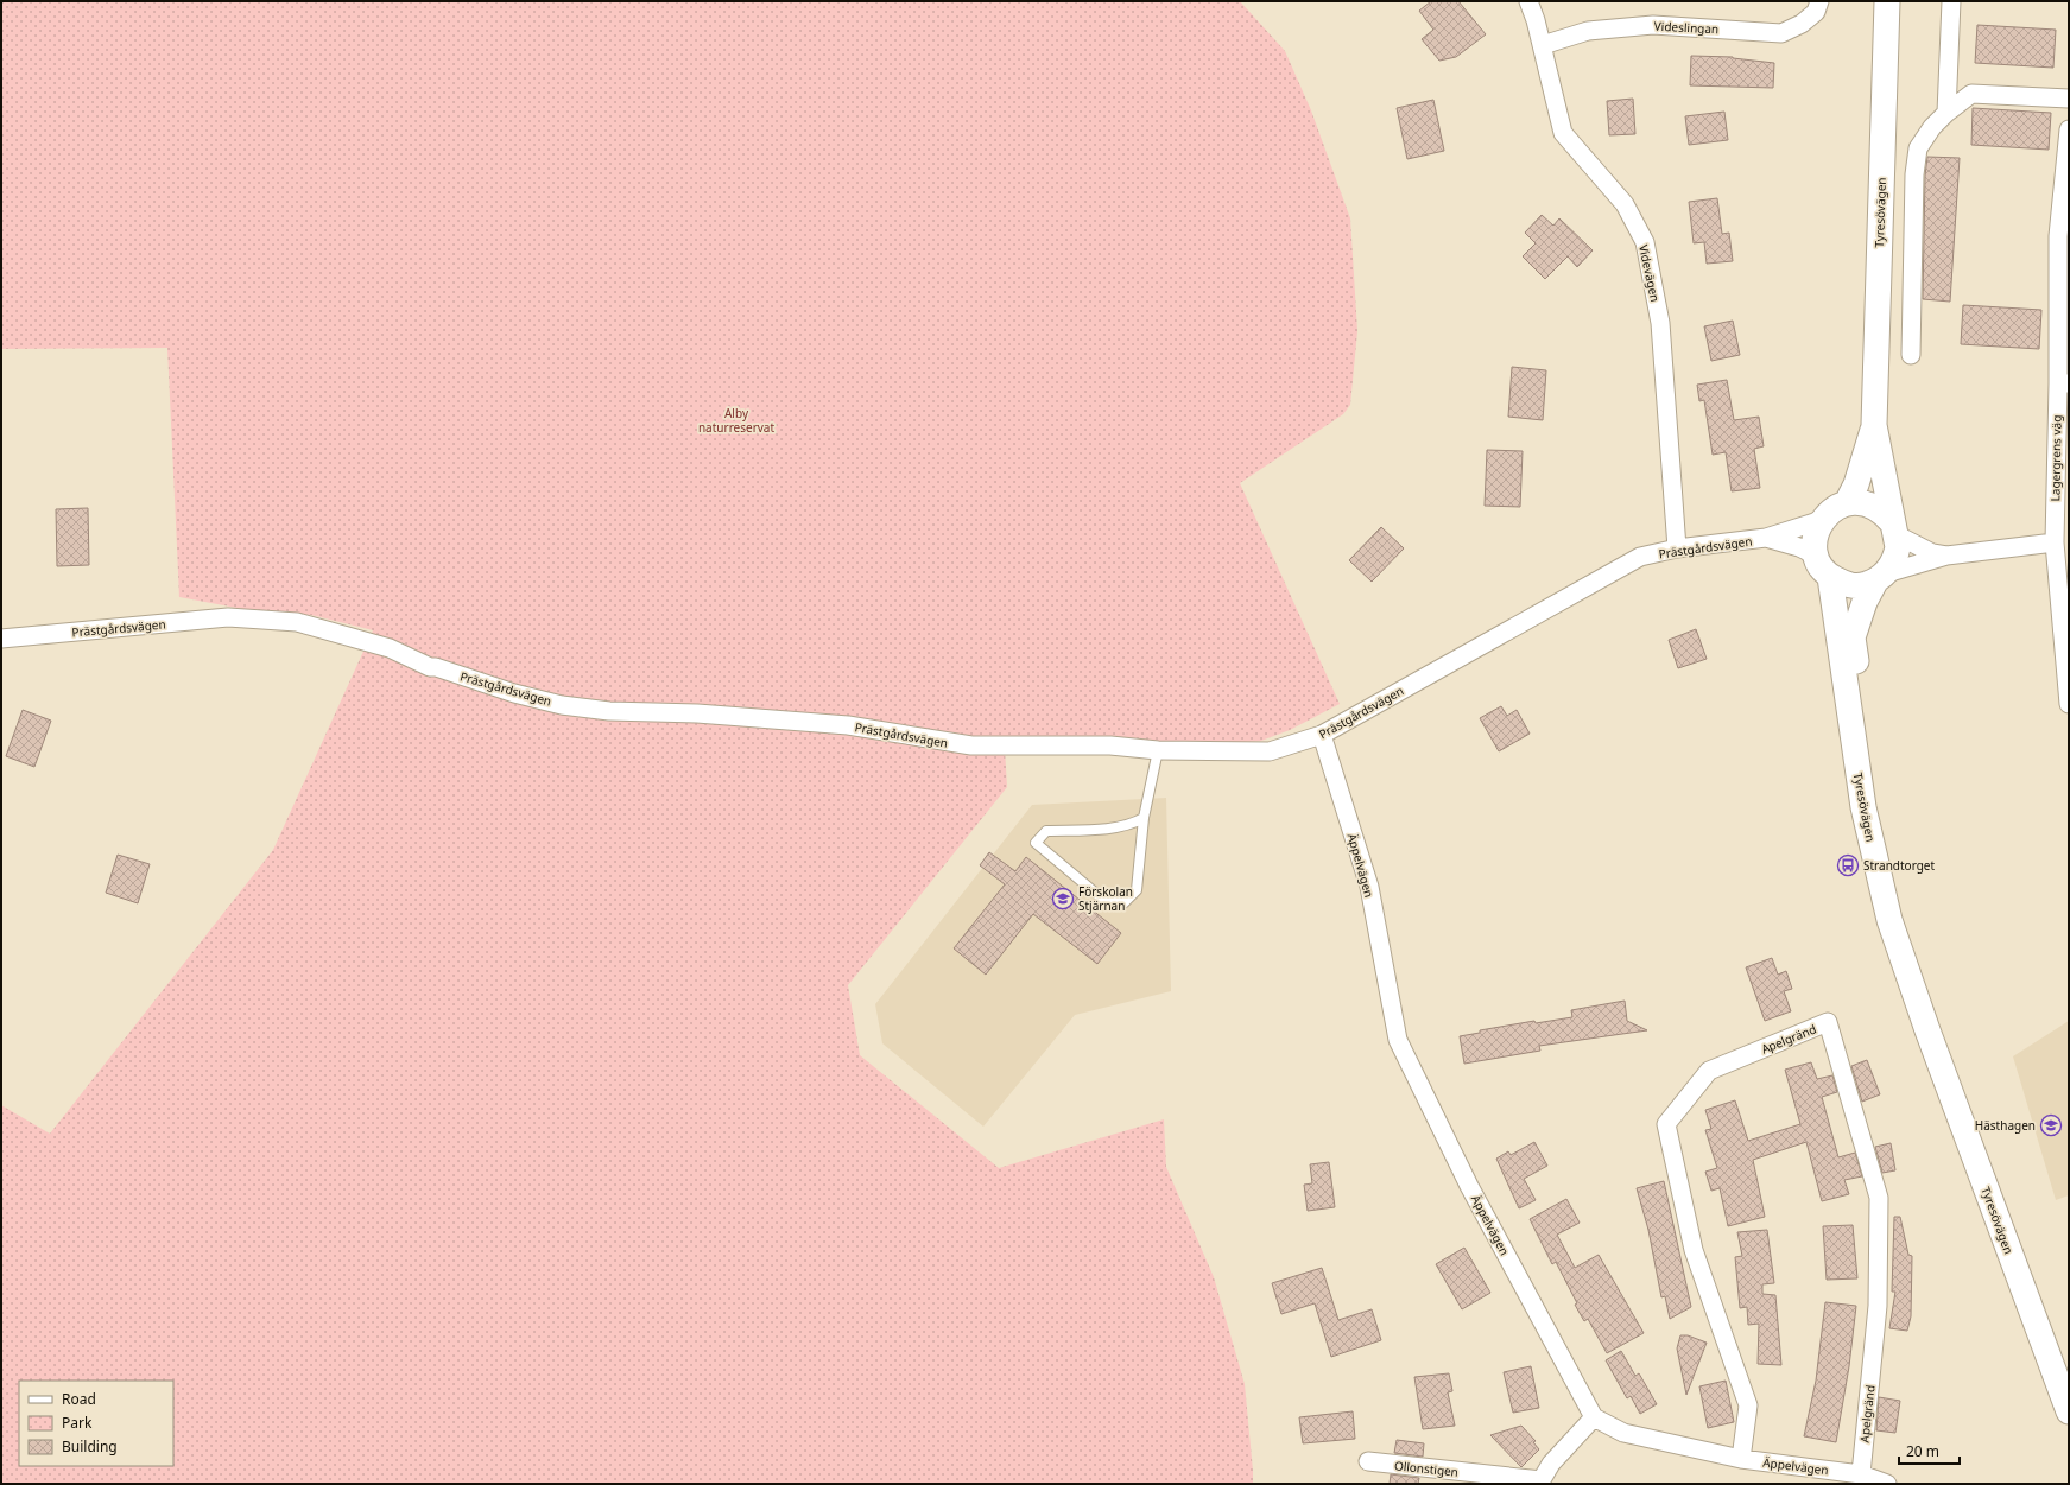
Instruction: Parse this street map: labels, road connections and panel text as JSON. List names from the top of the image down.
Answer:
{
  "streets": {
    "main road": ["Tyresövägen"],
    "street": [
      "Videslingan",
      "Videvägen",
      "Lagergrens väg",
      "Prästgårdsvägen",
      "Äppelvägen",
      "Apelgränd",
      "Ollonstigen"
    ]
  },
  "crossings": [
    ["Videslingan", "Videvägen"],
    ["Tyresövägen", "Prästgårdsvägen"],
    ["Videvägen", "Prästgårdsvägen"],
    ["Prästgårdsvägen", "Äppelvägen"],
    ["Äppelvägen", "Apelgränd"],
    ["Äppelvägen", "Ollonstigen"]
  ],
  "parks": ["Alby naturreservat"],
  "places": {
    "bus stop": ["Strandtorget"],
    "school or university": ["Förskolan Stjärnan", "Hästhagen"]
  },
  "legend": ["Road", "Park", "Building"],
  "scale_bar": "20 m"
}
